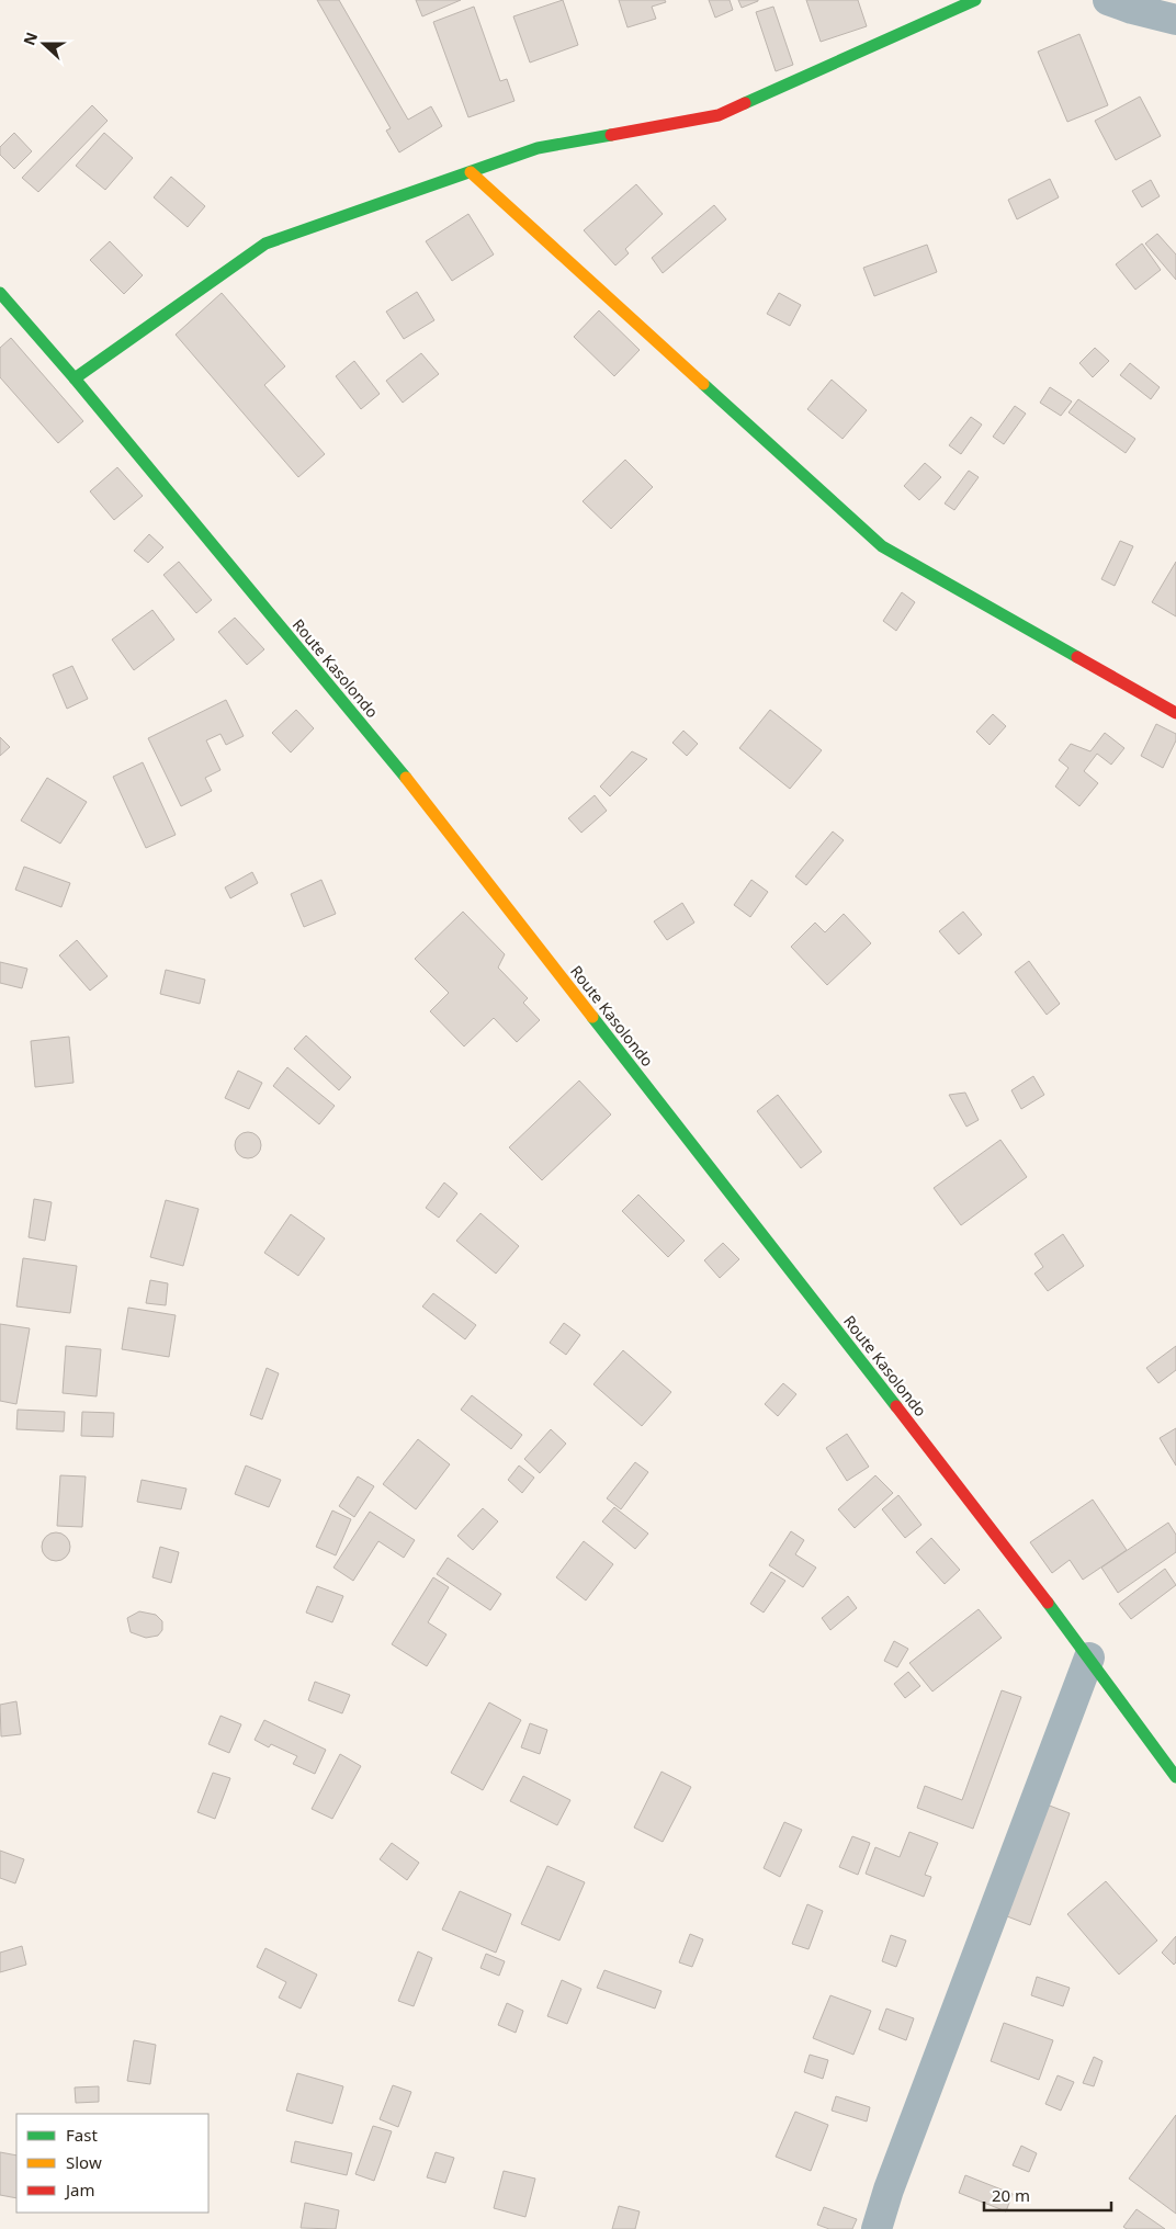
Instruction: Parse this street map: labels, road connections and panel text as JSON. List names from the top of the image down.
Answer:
{
  "streets": {
    "street": ["Route Kasolondo"]
  },
  "legend": ["Fast", "Slow", "Jam"],
  "scale_bar": "20 m",
  "north": "left"
}
